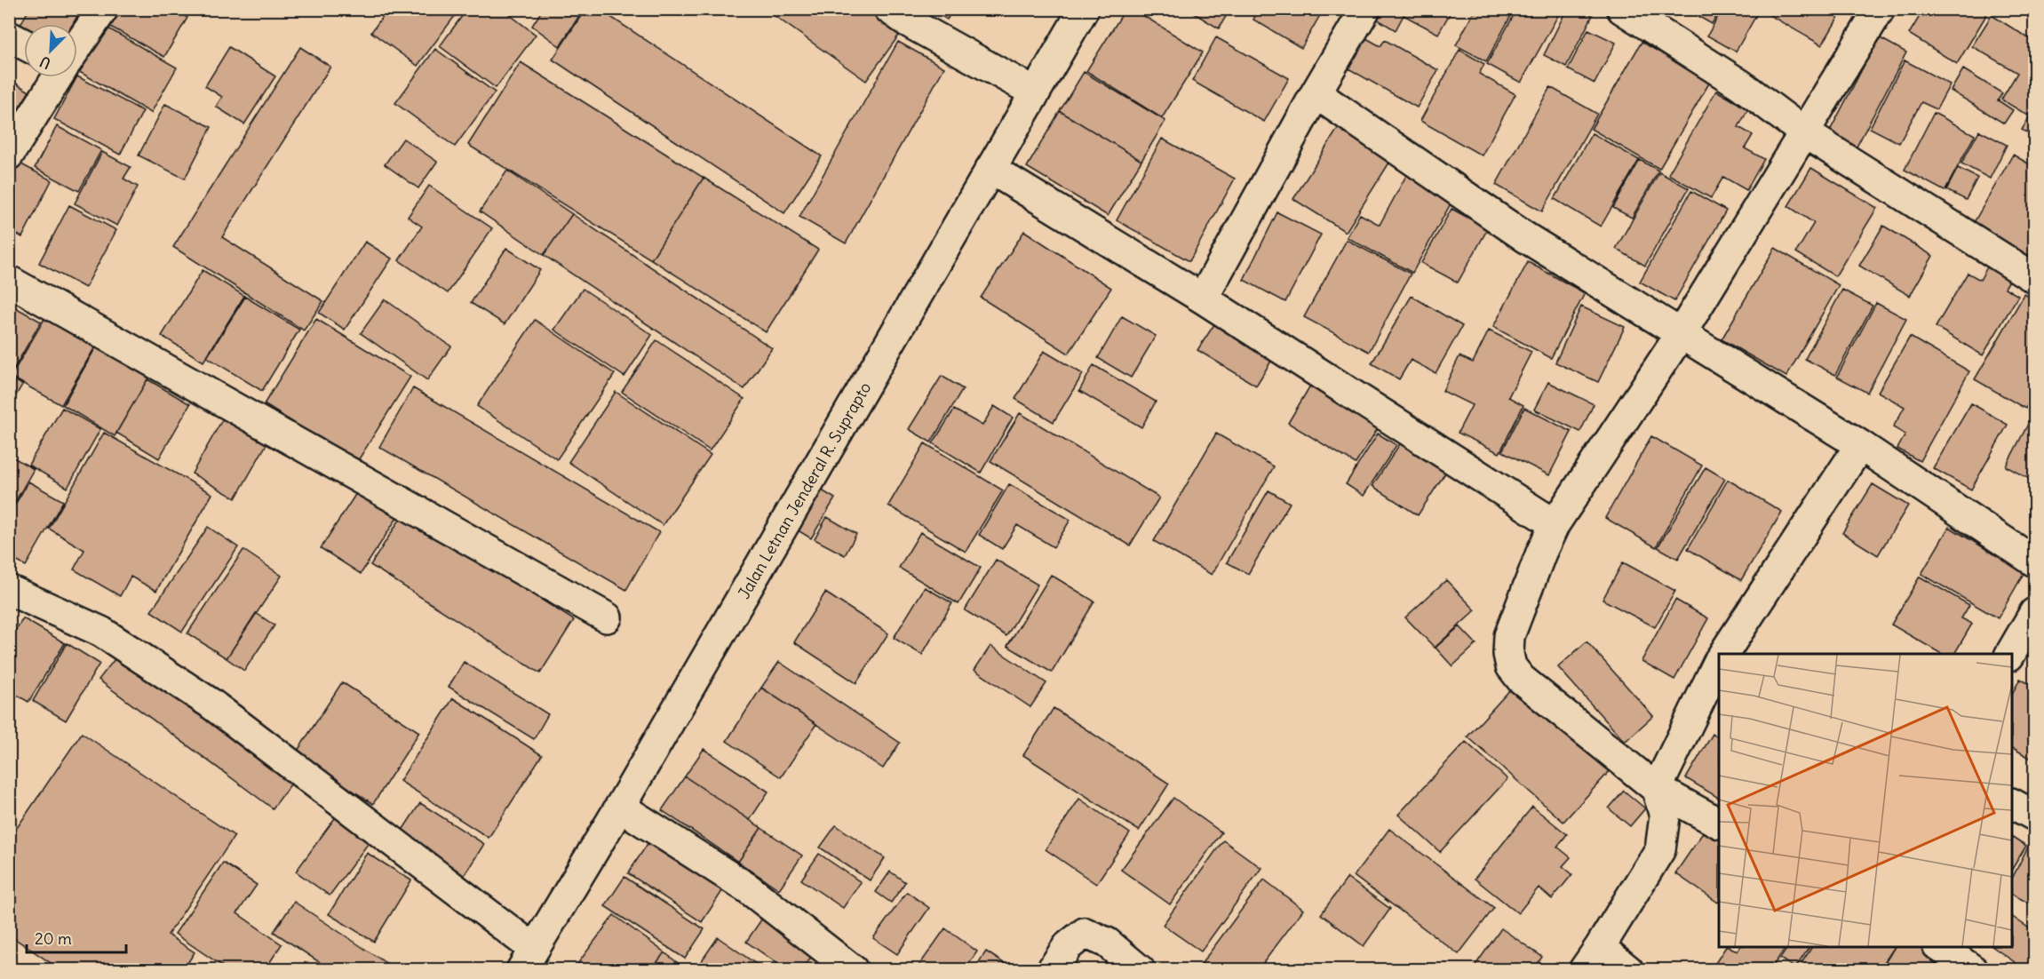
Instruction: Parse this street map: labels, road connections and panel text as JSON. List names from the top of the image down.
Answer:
{
  "streets": {
    "street": ["Jalan Letnan Jenderal R. Suprapto"]
  },
  "scale_bar": "20 m",
  "north": "bottom left"
}
